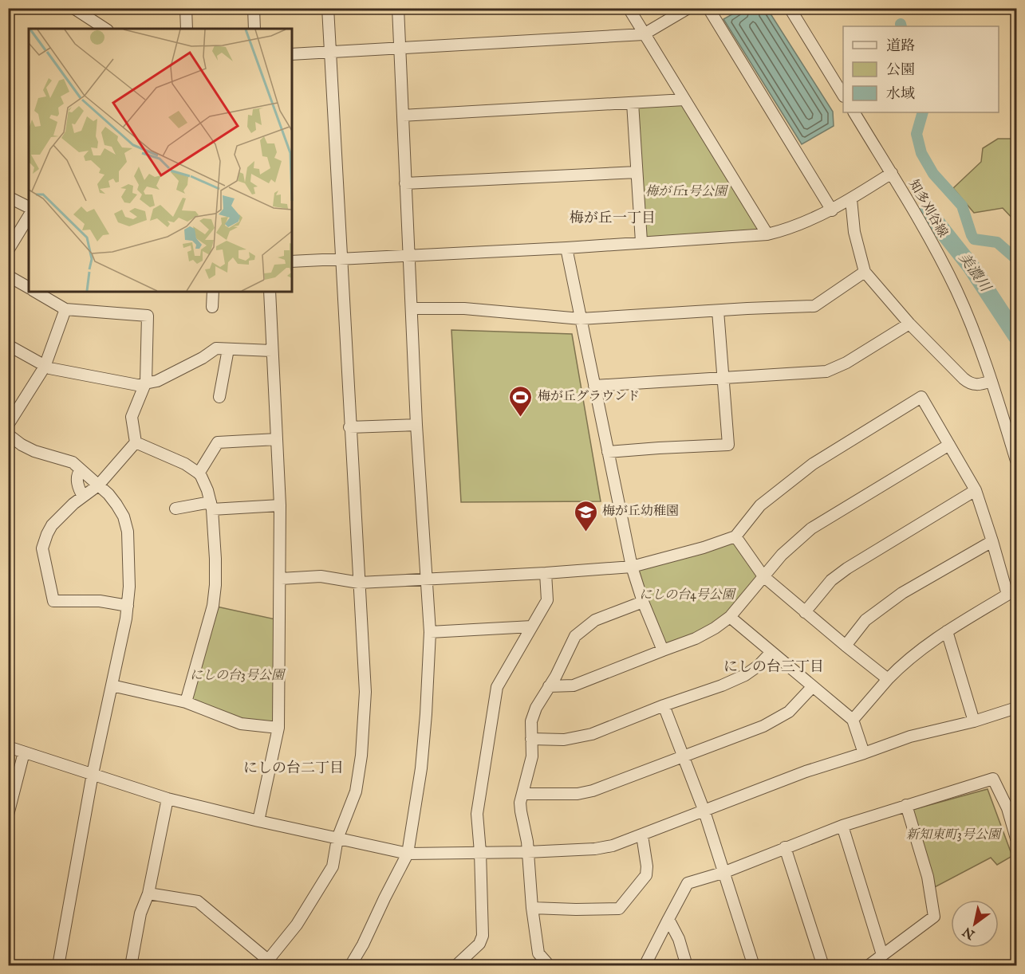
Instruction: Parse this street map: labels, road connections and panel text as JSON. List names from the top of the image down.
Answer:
{
  "streets": {
    "street": ["知多刈谷線"]
  },
  "districts": ["梅が丘一丁目", "にしの台三丁目", "にしの台二丁目"],
  "water": ["美濃川"],
  "parks": [
    "梅が丘1号公園",
    "にしの台4号公園",
    "にしの台3号公園",
    "新知東町3号公園"
  ],
  "places": {
    "sports": ["梅が丘グラウンド"],
    "school or university": ["梅が丘幼稚園"]
  },
  "legend": ["道路", "公園", "水域"],
  "north": "bottom left"
}
